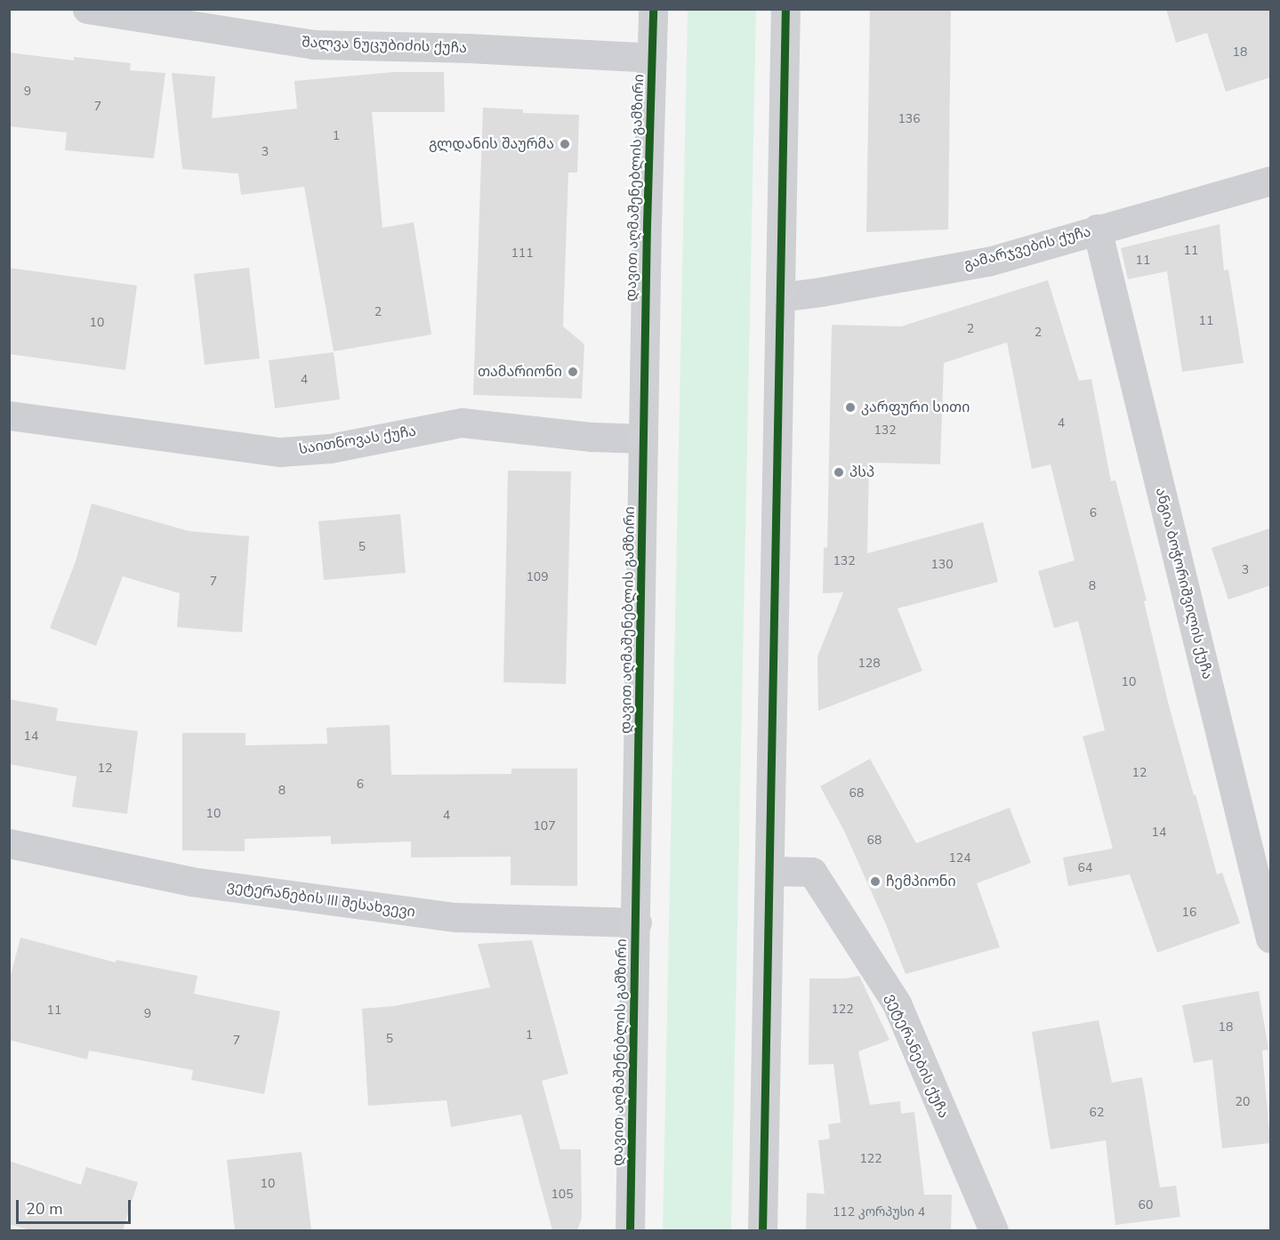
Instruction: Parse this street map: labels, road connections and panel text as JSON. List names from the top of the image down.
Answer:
{
  "streets": {
    "main road": ["დავით აღმაშენებლის გამზირი"],
    "street": [
      "შალვა ნუცუბიძის ქუჩა",
      "გამარჯვების ქუჩა",
      "საითნოვას ქუჩა",
      "ანგია ბოჭორიშვილის ქუჩა",
      "ვეტერანების III შესახვევი",
      "ვეტერანების ქუჩა"
    ]
  },
  "crossings": [
    ["შალვა ნუცუბიძის ქუჩა", "დავით აღმაშენებლის გამზირი"],
    ["დავით აღმაშენებლის გამზირი", "საითნოვას ქუჩა"],
    ["დავით აღმაშენებლის გამზირი", "ვეტერანების III შესახვევი"],
    ["გამარჯვების ქუჩა", "ანგია ბოჭორიშვილის ქუჩა"]
  ],
  "places": [
    "გლდანის შაურმა",
    "თამარიონი",
    "კარფური სითი",
    "პსპ",
    "ჩემპიონი"
  ],
  "house_numbers": [
    "18",
    "9",
    "7",
    "136",
    "1",
    "3",
    "11",
    "111",
    "11",
    "2",
    "11",
    "10",
    "2",
    "2",
    "4",
    "4",
    "132",
    "6",
    "5",
    "132",
    "130",
    "3",
    "109",
    "7",
    "8",
    "128",
    "10",
    "14",
    "12",
    "12",
    "6",
    "8",
    "68",
    "10",
    "4",
    "107",
    "14",
    "68",
    "124",
    "64",
    "16",
    "122",
    "11",
    "9",
    "18",
    "1",
    "5",
    "7",
    "20",
    "62",
    "122",
    "10",
    "105",
    "60",
    "112 კორპუსი 4"
  ],
  "scale_bar": "20 m"
}
